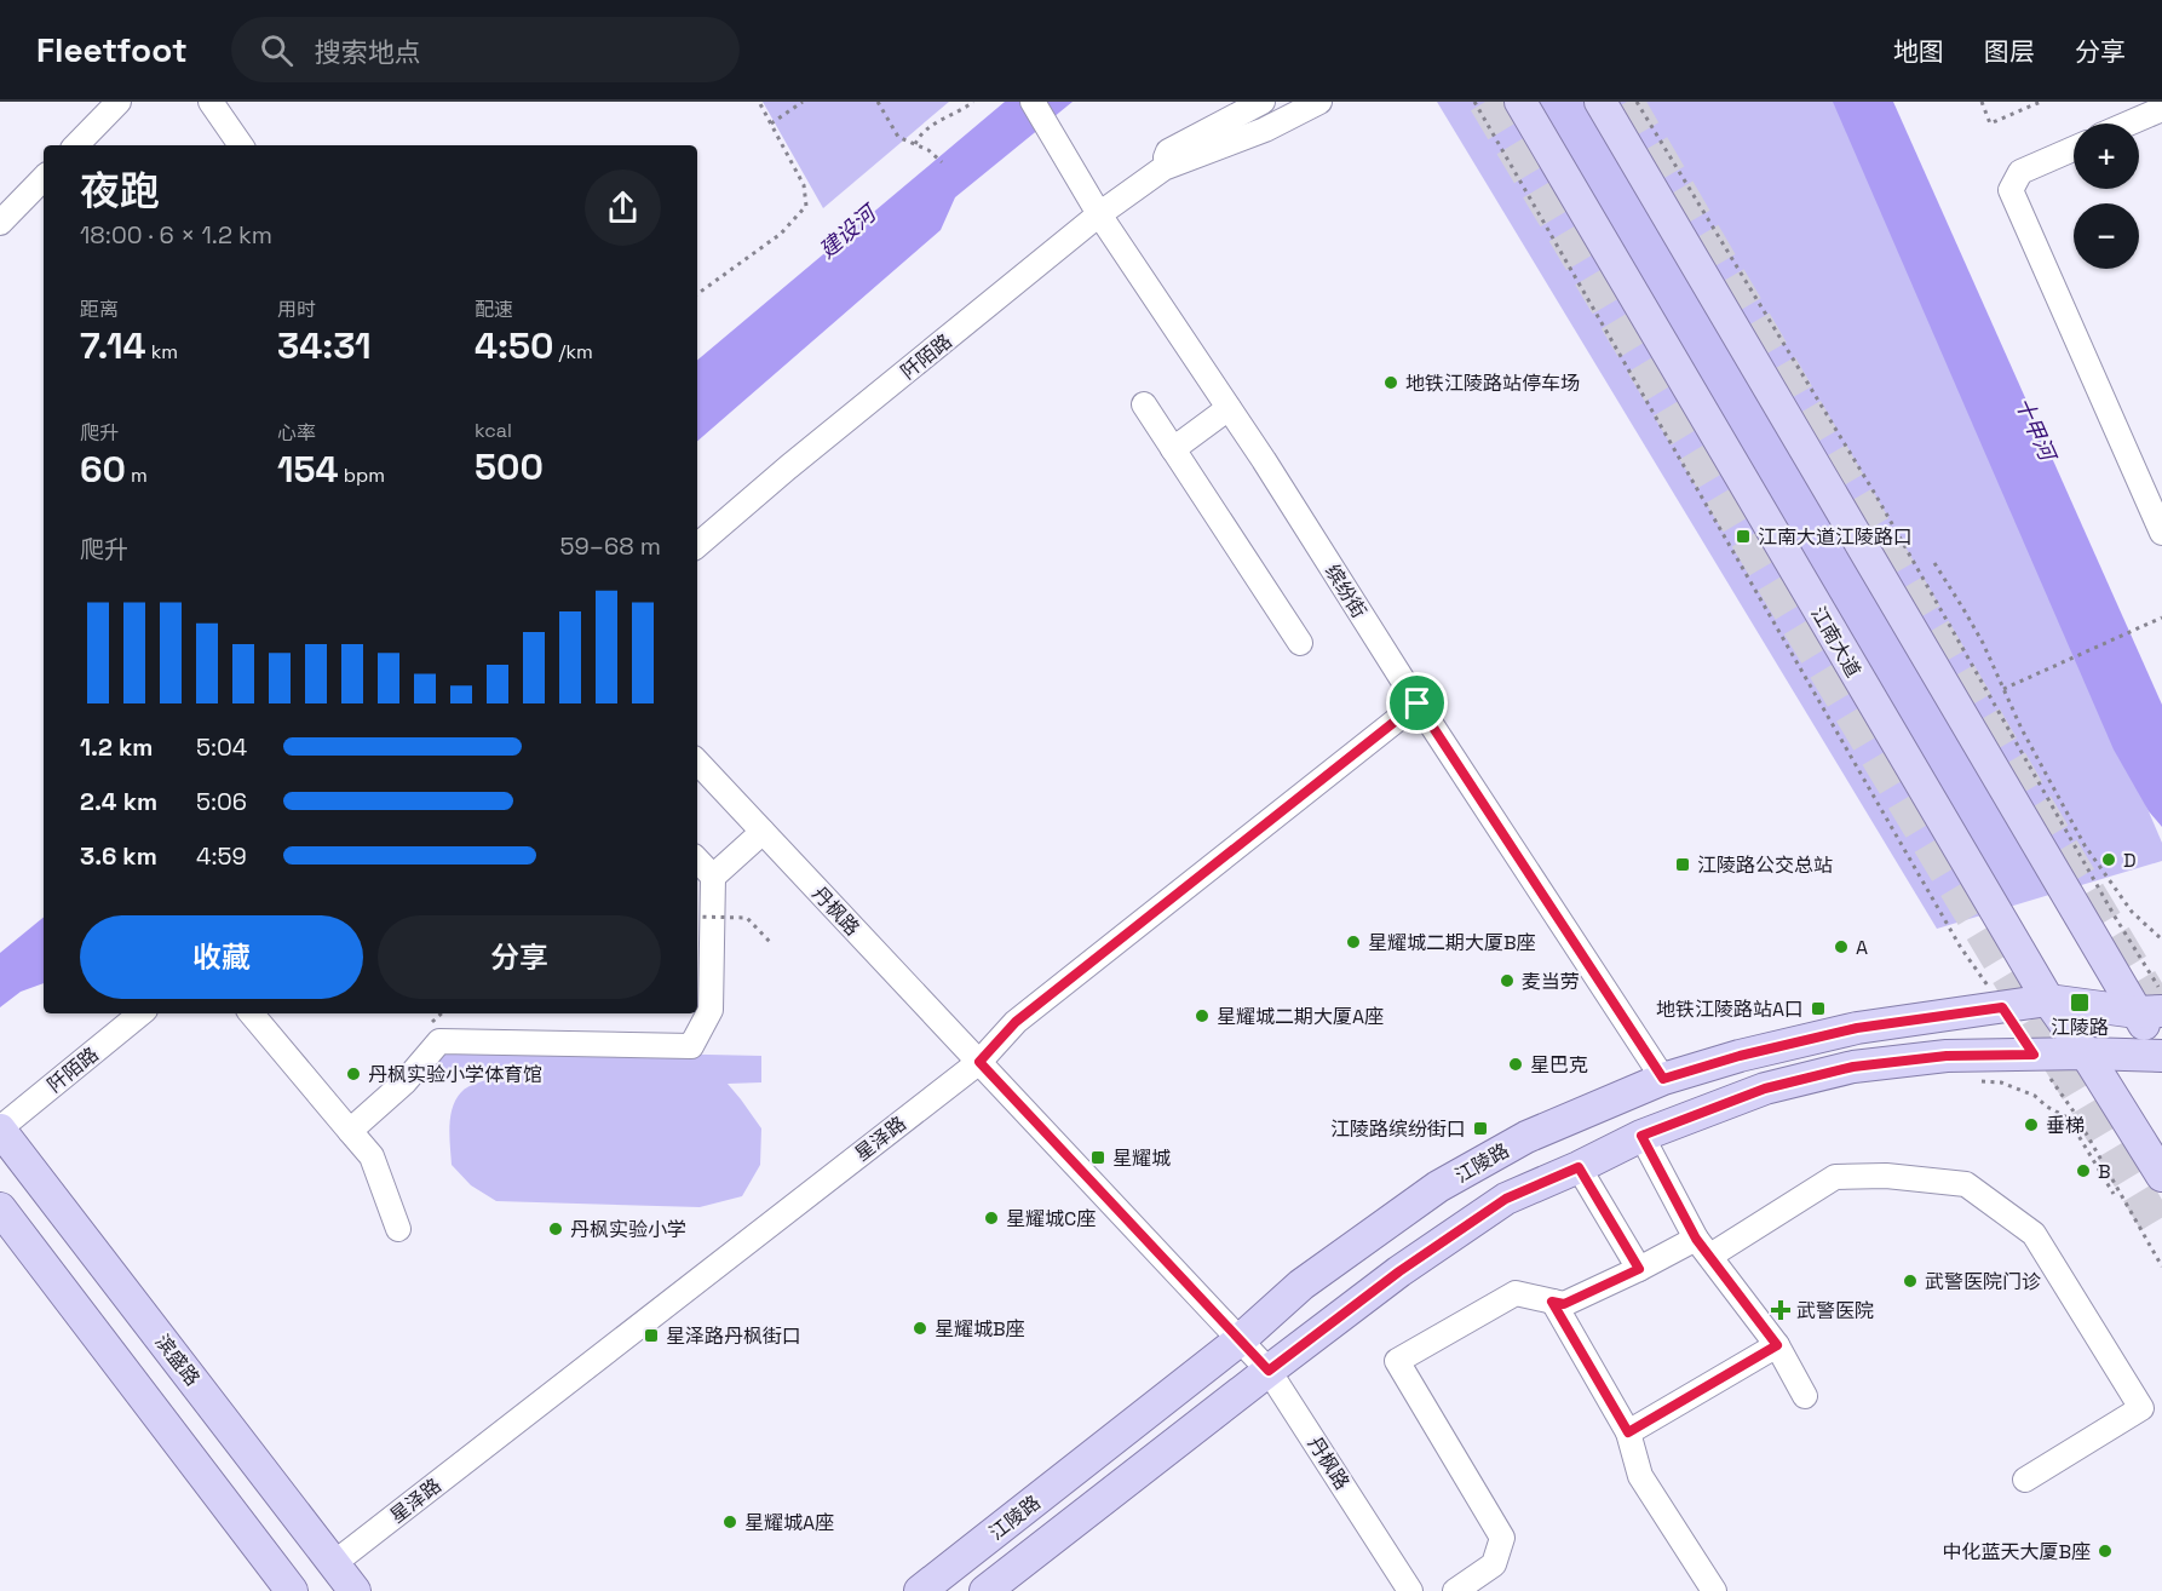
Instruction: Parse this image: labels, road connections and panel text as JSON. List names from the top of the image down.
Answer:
{
  "streets": {
    "main road": ["江南大道", "江陵路", "滨盛路"],
    "street": [
      "阡陌路",
      "缤纷街",
      "丹枫路",
      "星泽路"
    ]
  },
  "crossings": [
    ["阡陌路", "缤纷街"],
    ["阡陌路", "滨盛路"],
    ["缤纷街", "星泽路"],
    ["缤纷街", "江陵路"],
    ["江南大道", "江陵路"],
    ["丹枫路", "星泽路"],
    ["丹枫路", "江陵路"],
    ["星泽路", "滨盛路"]
  ],
  "water": ["建设河", "十甲河"],
  "places": {
    "other": [
      "地铁江陵路站停车场",
      "D",
      "星耀城二期大厦B座",
      "A",
      "麦当劳",
      "星耀城二期大厦A座",
      "星巴克",
      "丹枫实验小学体育馆",
      "垂梯",
      "B",
      "星耀城C座",
      "丹枫实验小学",
      "武警医院门诊",
      "星耀城B座",
      "星耀城A座",
      "中化蓝天大厦B座"
    ],
    "transit": [
      "江南大道江陵路口",
      "江陵路公交总站",
      "江陵路",
      "地铁江陵路站A口",
      "江陵路缤纷街口",
      "星耀城",
      "星泽路丹枫街口"
    ],
    "health": ["武警医院"]
  },
  "page": {
    "header": "Fleetfoot",
    "search": "搜索地点",
    "nav": ["地图", "图层", "分享"],
    "map_buttons": ["+", "−"],
    "heading": ["夜跑", "18:00 · 6 × 1.2 km"],
    "stats": [
      ["距离", "7.14 km"],
      ["用时", "34:31"],
      ["配速", "4:50 /km"],
      ["爬升", "60 m"],
      ["心率", "154 bpm"],
      ["kcal", "500"]
    ],
    "chart": ["爬升", "59–68 m"],
    "list": [
      {
        "name": "1.2 km",
        "note": "5:04"
      },
      {
        "name": "2.4 km",
        "note": "5:06"
      },
      {
        "name": "3.6 km",
        "note": "4:59"
      }
    ],
    "buttons": ["收藏", "分享"]
  }
}
